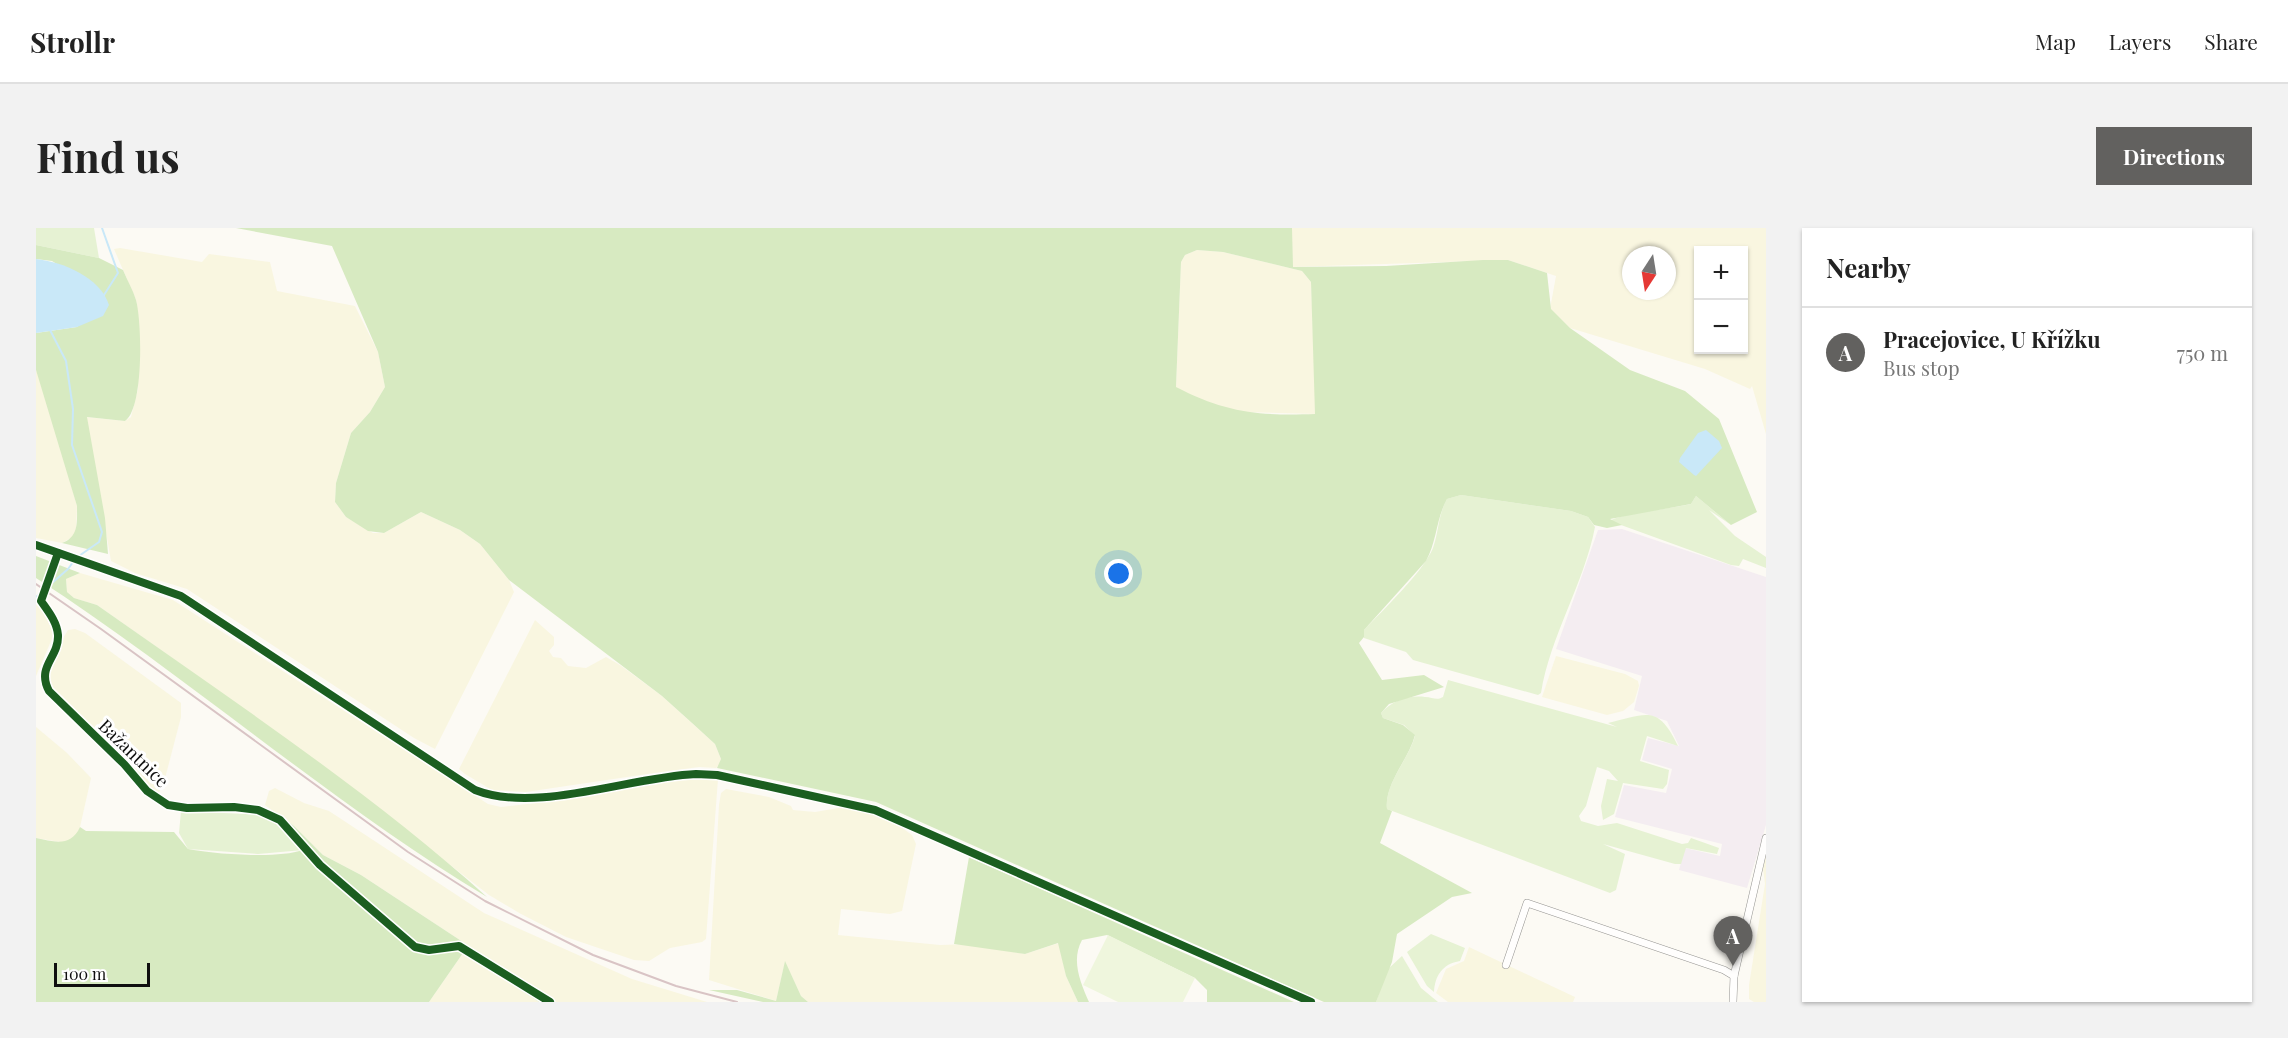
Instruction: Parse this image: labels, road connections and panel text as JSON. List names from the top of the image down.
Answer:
{
  "streets": {
    "street": ["Bažantnice"]
  },
  "scale_bar": "100 m",
  "north": "bottom",
  "page": {
    "header": "Strollr",
    "nav": ["Map", "Layers", "Share"],
    "buttons": "Directions",
    "title": "Find us",
    "heading": "Nearby",
    "map_buttons": ["+", "−"],
    "list": [
      {
        "mark": "A",
        "name": "Pracejovice, U Křížku",
        "note": "Bus stop",
        "value": "750 m"
      }
    ],
    "pins": "A",
    "scale": "100 m"
  }
}
